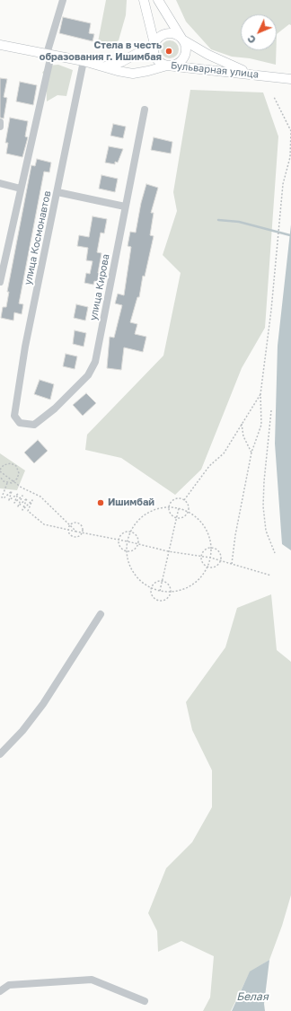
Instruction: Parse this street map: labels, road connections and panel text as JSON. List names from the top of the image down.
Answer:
{
  "streets": {
    "main road": ["Бульварная улица"],
    "street": ["улица Космонавтов", "улица Кирова"]
  },
  "crossings": [
    ["Бульварная улица", "улица Космонавтов"],
    ["улица Космонавтов", "улица Кирова"]
  ],
  "water": ["Белая"],
  "places": ["Стела в честь образования г. Ишимбая", "Ишимбай"],
  "north": "bottom left"
}
